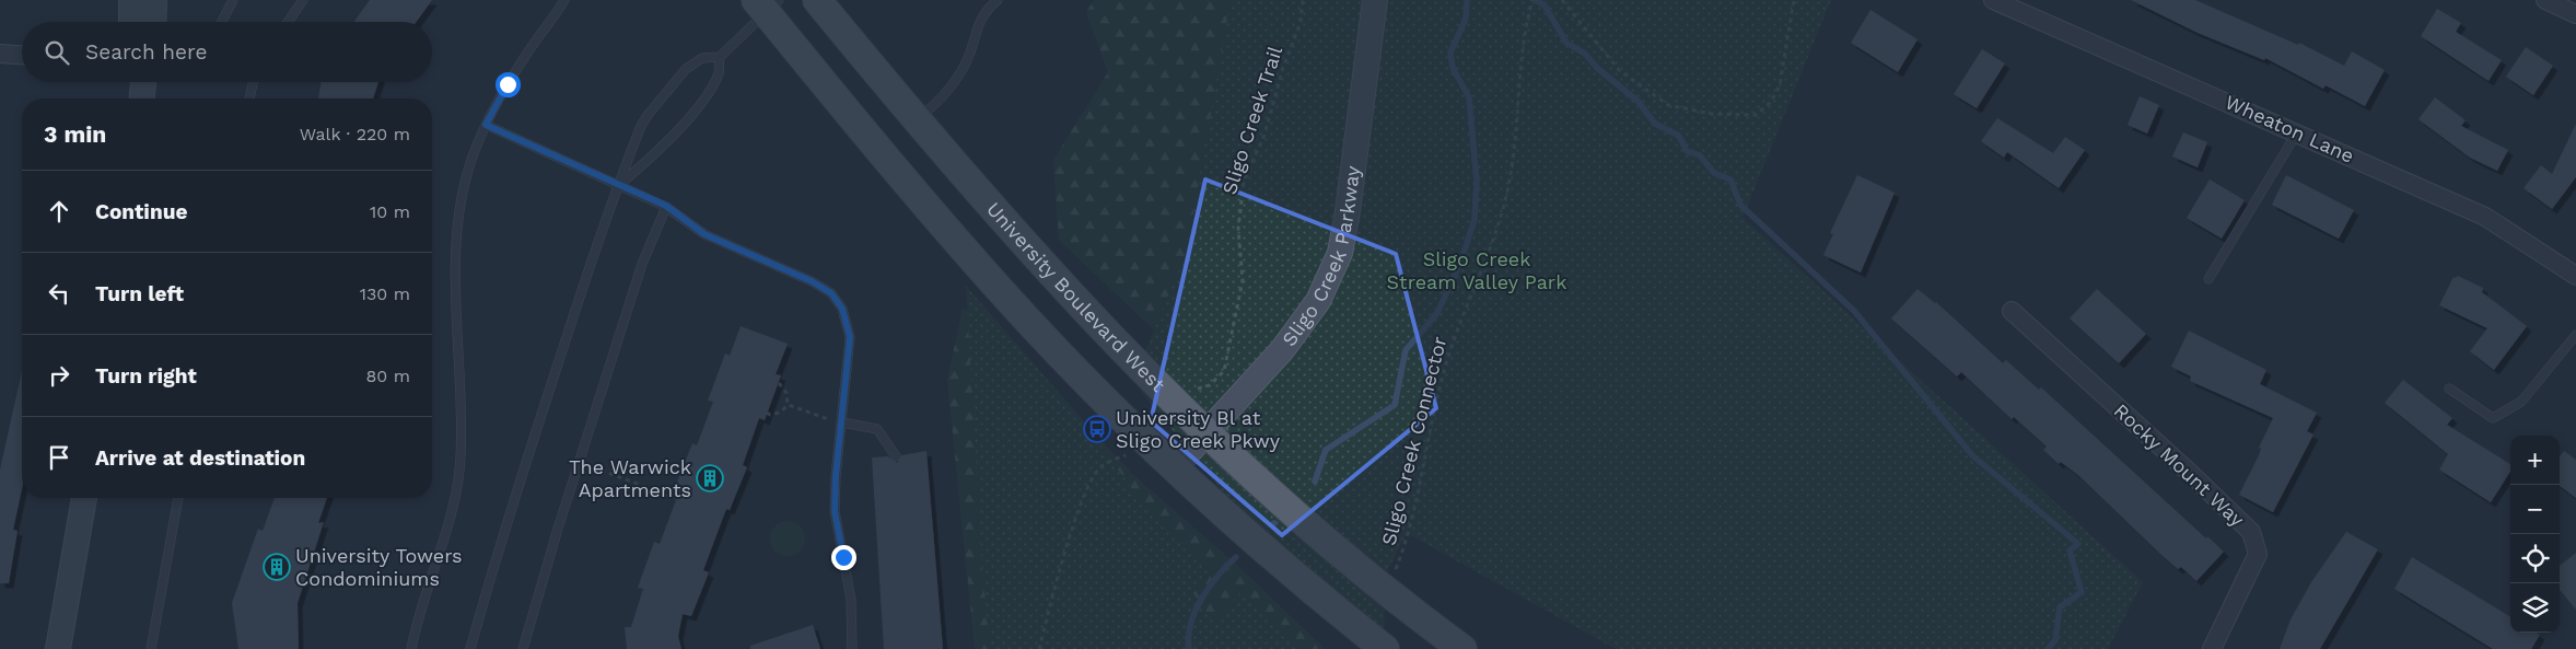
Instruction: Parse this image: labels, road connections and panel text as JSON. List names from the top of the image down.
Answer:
{
  "streets": {
    "main road": ["University Boulevard West"],
    "street": ["Wheaton Lane", "Sligo Creek Parkway", "Rocky Mount Way"],
    "path": ["Sligo Creek Trail", "Sligo Creek Connector"]
  },
  "crossings": [
    ["Sligo Creek Parkway", "University Boulevard West"]
  ],
  "parks": ["Sligo Creek Stream Valley Park"],
  "places": {
    "bus stop": ["University Bl at Sligo Creek Pkwy"],
    "building": ["The Warwick Apartments", "University Towers Condominiums"]
  },
  "page": {
    "search": "Search here",
    "heading": ["3 min", "Walk · 220 m"],
    "list": [
      ["Continue", "10 m"],
      ["Turn left", "130 m"],
      ["Turn right", "80 m"],
      "Arrive at destination"
    ],
    "map_buttons": ["+", "−"]
  }
}
